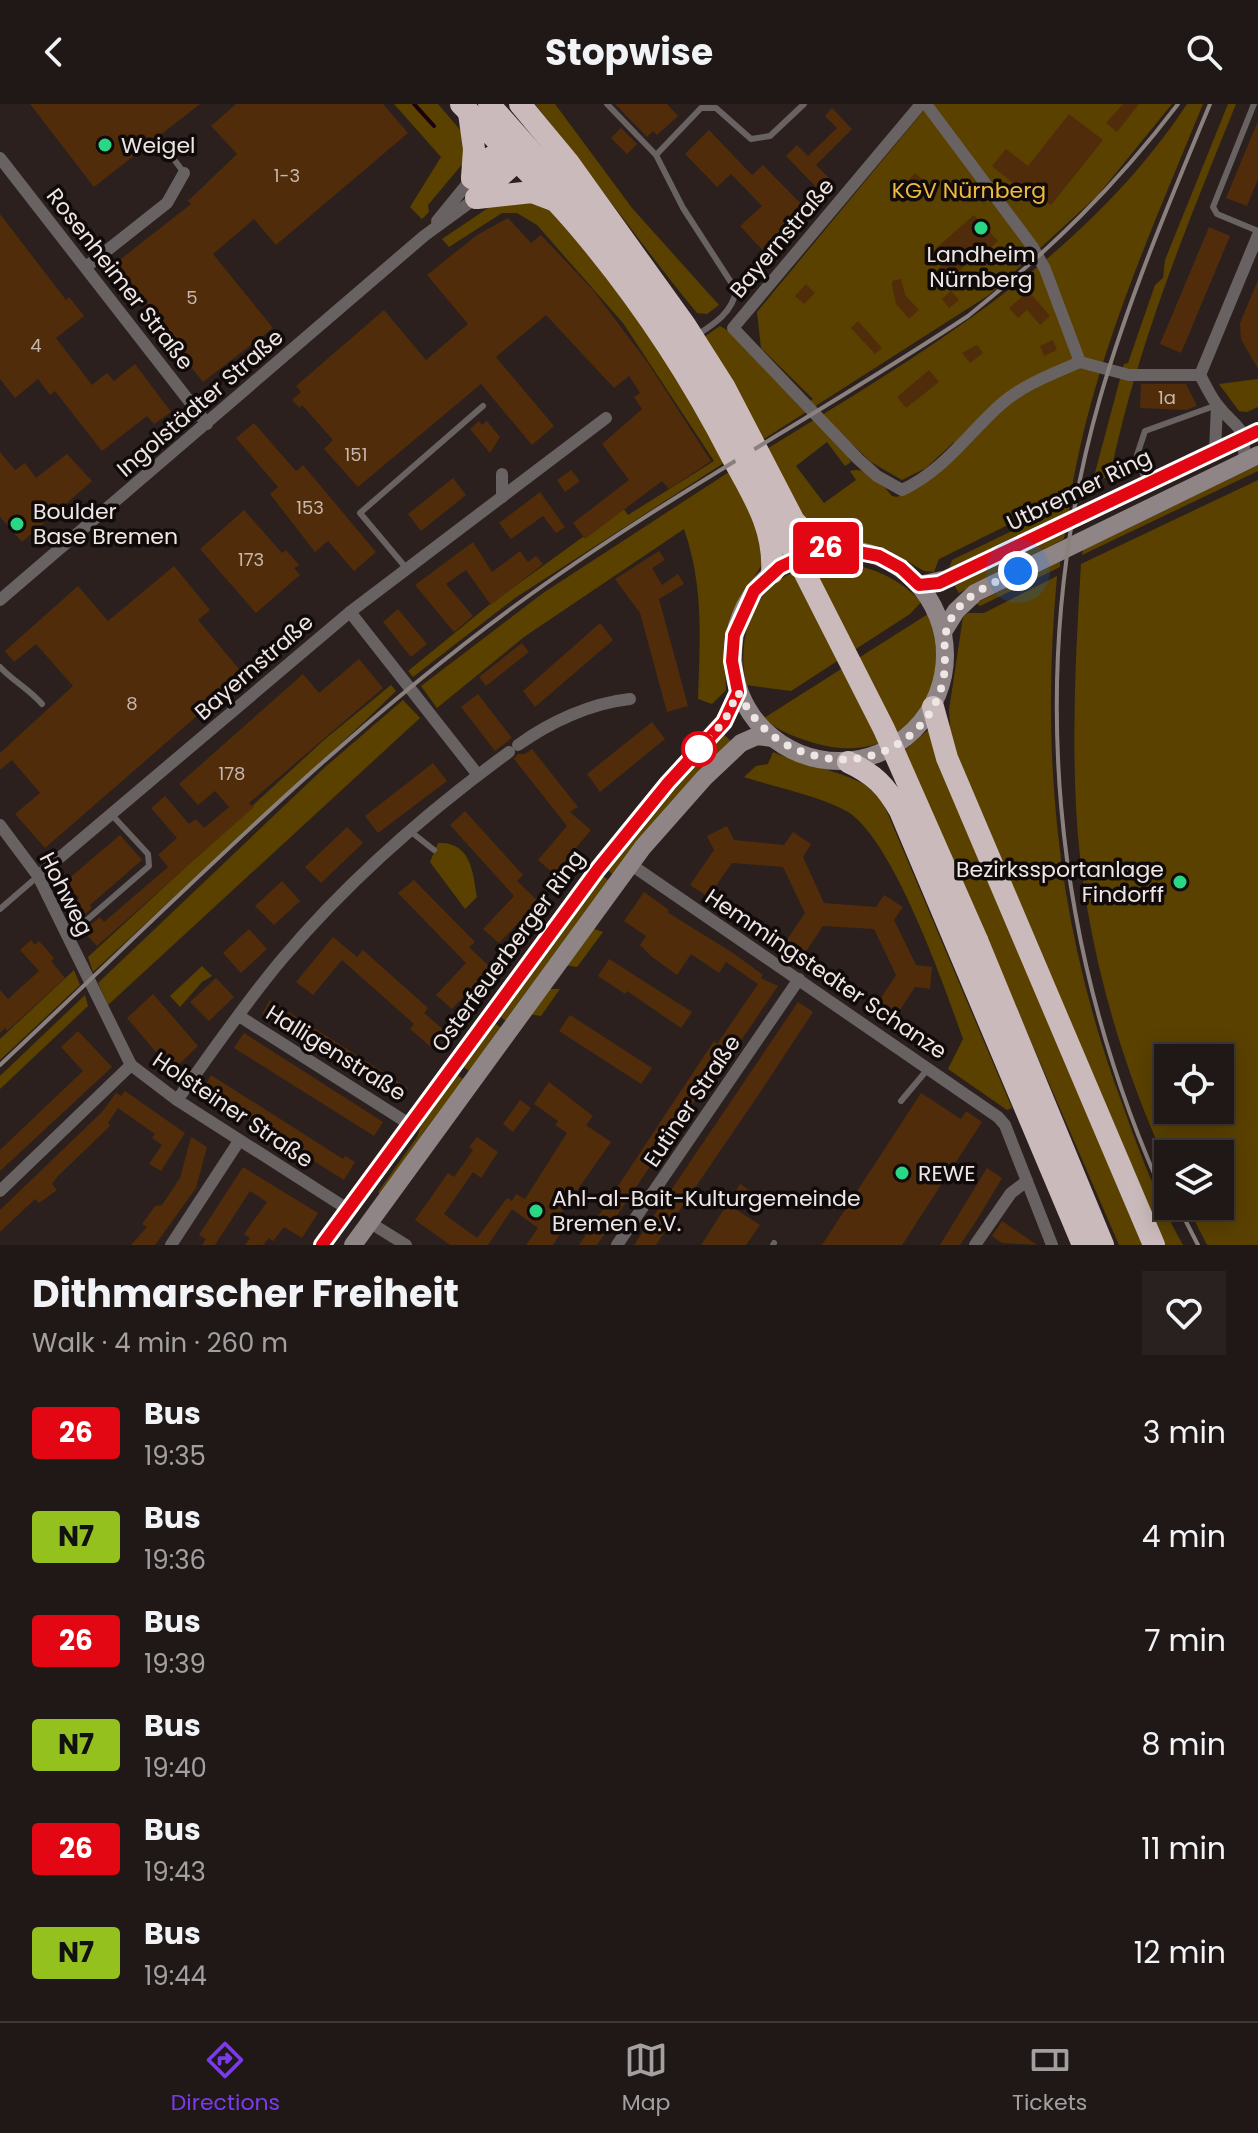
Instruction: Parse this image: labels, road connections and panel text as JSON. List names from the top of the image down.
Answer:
{
  "streets": {
    "main road": ["Utbremer Ring", "Osterfeuerberger Ring"],
    "street": [
      "Bayernstraße",
      "Rosenheimer Straße",
      "Ingolstädter Straße",
      "Hohweg",
      "Hemmingstedter Schanze",
      "Halligenstraße",
      "Eutiner Straße",
      "Holsteiner Straße"
    ]
  },
  "crossings": [
    ["Bayernstraße", "Hohweg"],
    ["Rosenheimer Straße", "Ingolstädter Straße"],
    ["Utbremer Ring", "Osterfeuerberger Ring"],
    ["Hohweg", "Holsteiner Straße"],
    ["Osterfeuerberger Ring", "Hemmingstedter Schanze"],
    ["Osterfeuerberger Ring", "Halligenstraße"],
    ["Osterfeuerberger Ring", "Holsteiner Straße"],
    ["Hemmingstedter Schanze", "Eutiner Straße"]
  ],
  "parks": ["KGV Nürnberg"],
  "places": [
    "Weigel",
    "Landheim Nürnberg",
    "Boulder Base Bremen",
    "Bezirkssportanlage Findorff",
    "REWE",
    "Ahl-al-Bait-Kulturgemeinde Bremen e.V."
  ],
  "lines": ["bus line 26"],
  "house_numbers": [
    "1-3",
    "5",
    "4",
    "1a",
    "151",
    "153",
    "173",
    "8",
    "178"
  ],
  "page": {
    "header": "Stopwise",
    "on_map": "26",
    "heading": ["Dithmarscher Freiheit", "Walk · 4 min · 260 m"],
    "list": [
      {
        "mark": "26",
        "name": "Bus",
        "note": "19:35",
        "value": "3 min"
      },
      {
        "mark": "N7",
        "name": "Bus",
        "note": "19:36",
        "value": "4 min"
      },
      {
        "mark": "26",
        "name": "Bus",
        "note": "19:39",
        "value": "7 min"
      },
      {
        "mark": "N7",
        "name": "Bus",
        "note": "19:40",
        "value": "8 min"
      },
      {
        "mark": "26",
        "name": "Bus",
        "note": "19:43",
        "value": "11 min"
      },
      {
        "mark": "N7",
        "name": "Bus",
        "note": "19:44",
        "value": "12 min"
      }
    ],
    "tabs": ["Directions", "Map", "Tickets"]
  }
}
